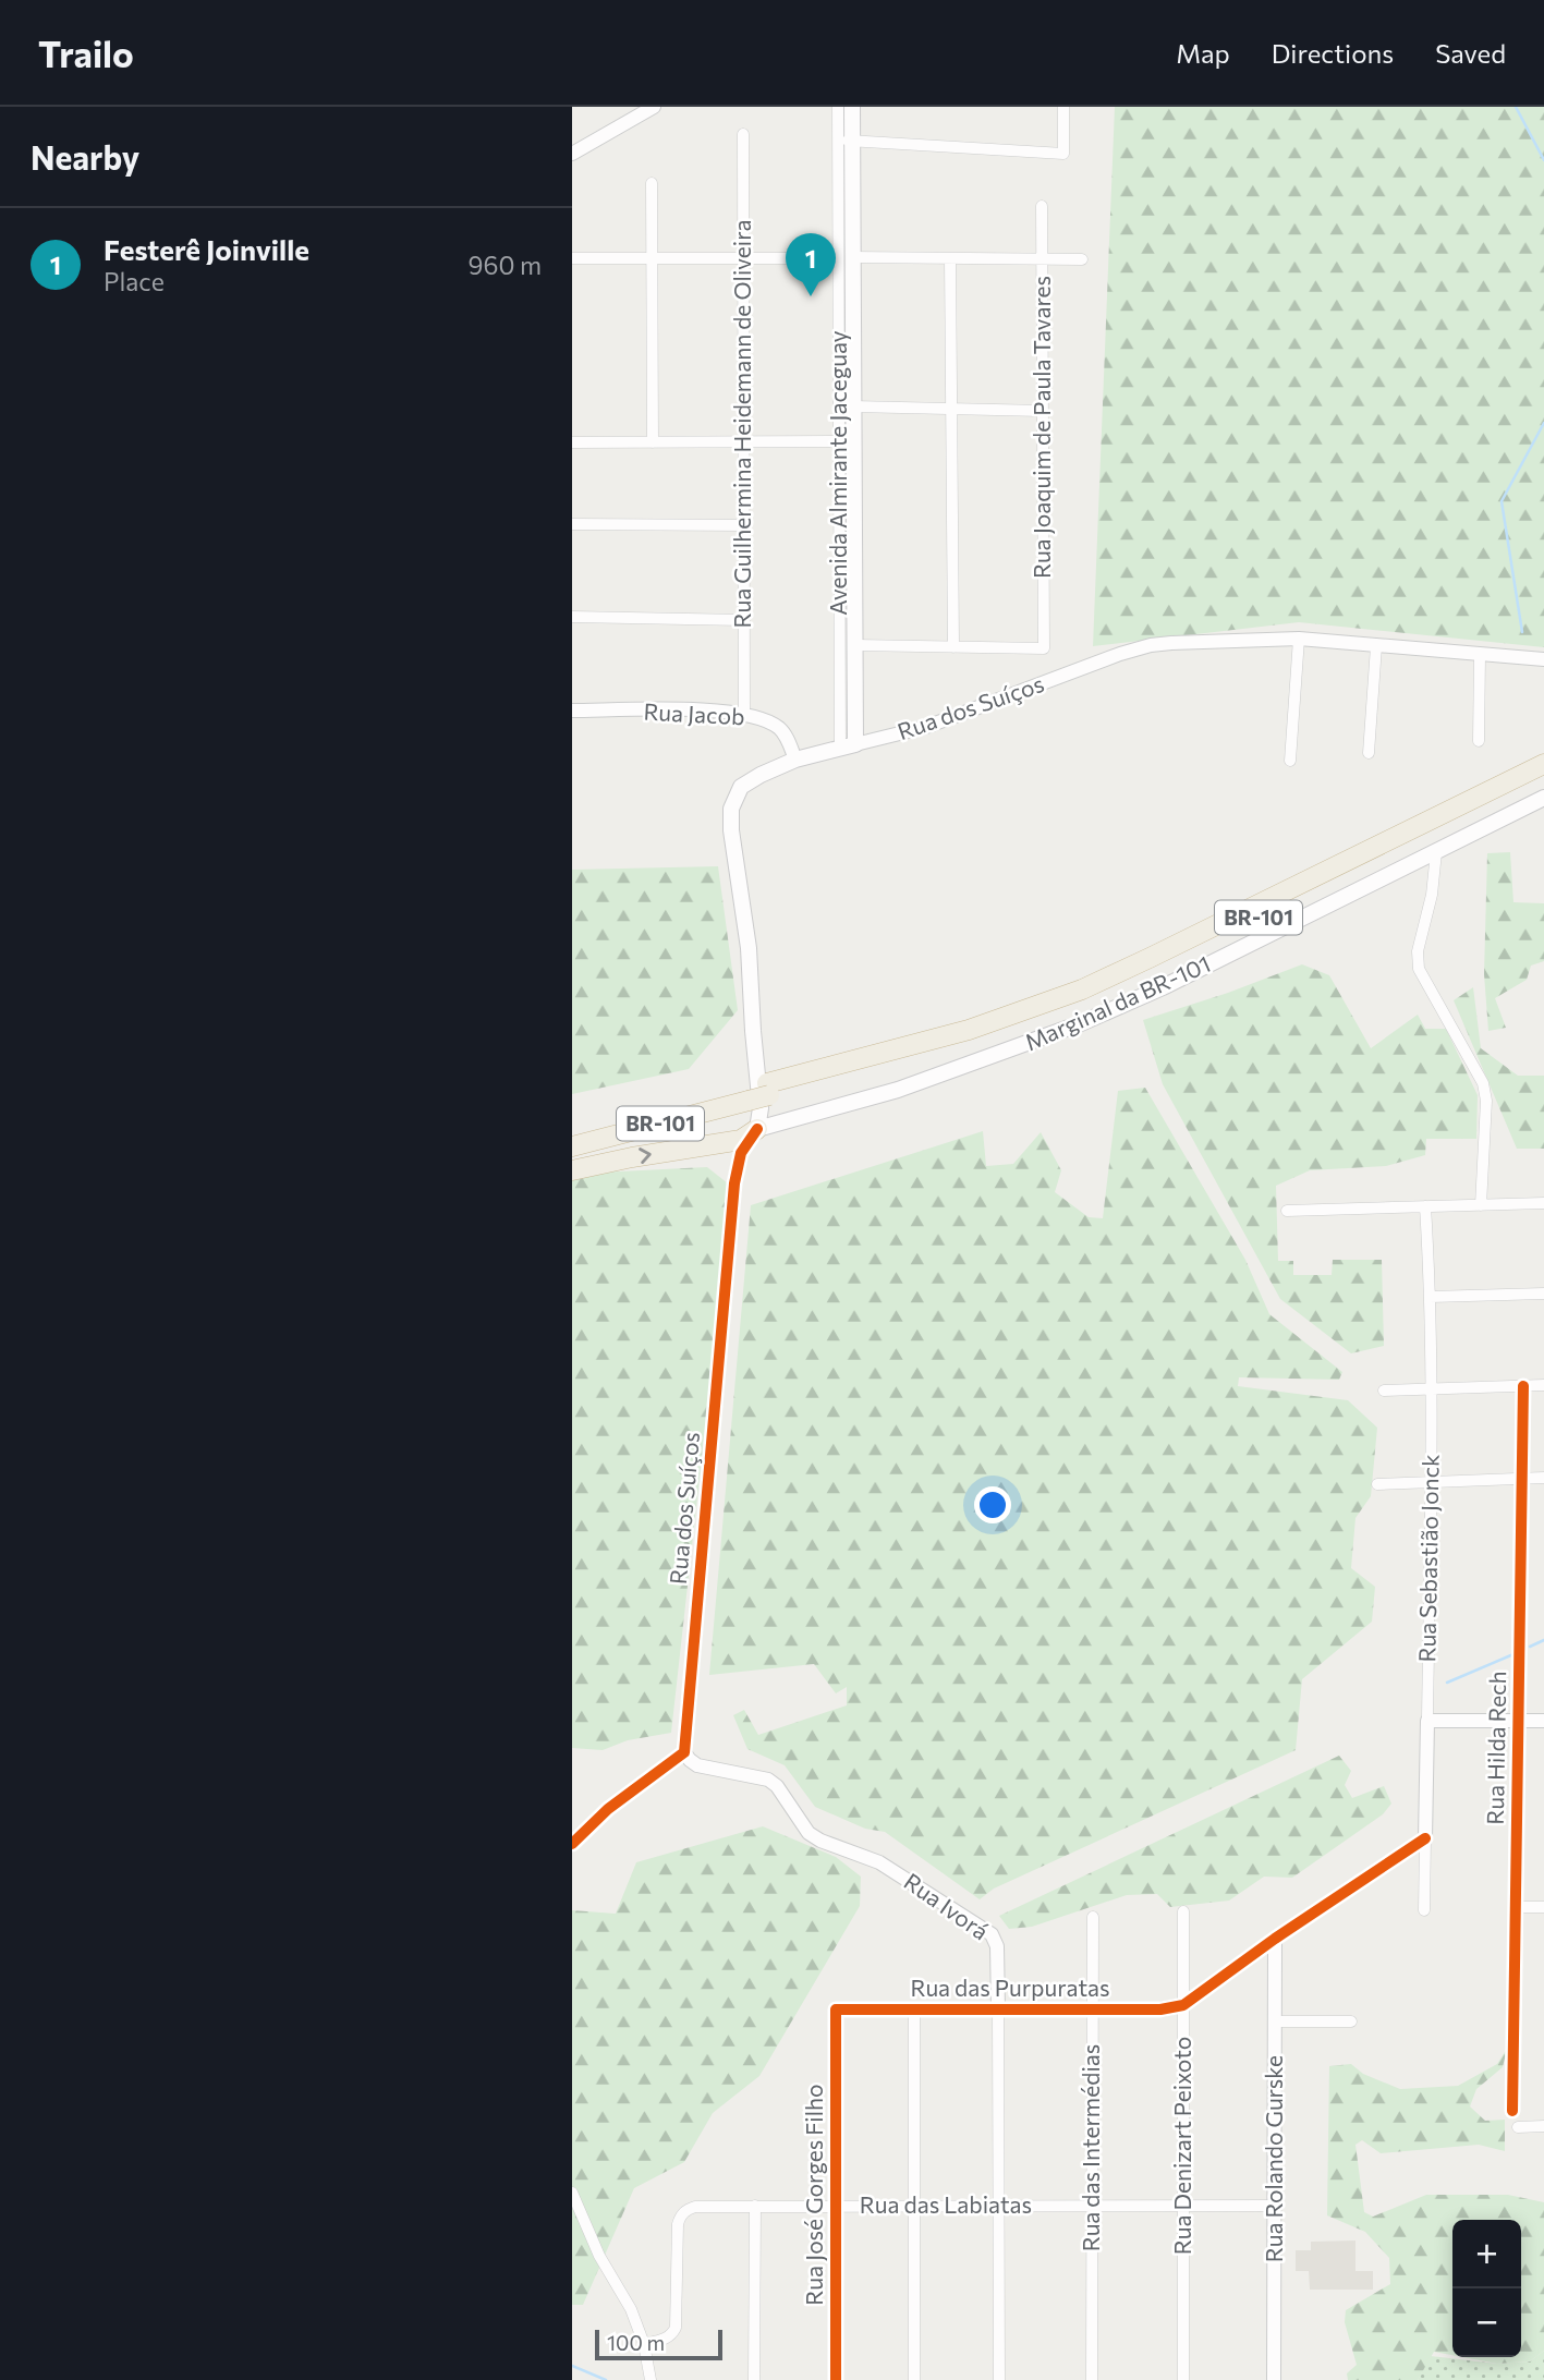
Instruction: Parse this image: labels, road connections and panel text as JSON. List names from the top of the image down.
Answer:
{
  "streets": {
    "highway": ["BR-101"],
    "main road": ["Avenida Almirante Jaceguay", "Rua dos Suíços", "Marginal da BR-101"],
    "street": [
      "Rua Guilhermina Heidemann de Oliveira",
      "Rua Joaquim de Paula Tavares",
      "Rua Jacob",
      "Rua Sebastião Jonck",
      "Rua Hilda Rech",
      "Rua Ivorá",
      "Rua das Purpuratas",
      "Rua Denizart Peixoto",
      "Rua das Intermédias",
      "Rua Rolando Gurske",
      "Rua José Gorges Filho",
      "Rua das Labiatas"
    ]
  },
  "crossings": [
    ["Rua Guilhermina Heidemann de Oliveira", "Rua Jacob"],
    ["Avenida Almirante Jaceguay", "Rua dos Suíços"],
    ["Rua dos Suíços", "Rua Jacob"],
    ["Rua dos Suíços", "Marginal da BR-101"],
    ["Rua dos Suíços", "Rua Ivorá"],
    ["Rua Ivorá", "Rua das Purpuratas"],
    ["Rua Ivorá", "Rua das Labiatas"],
    ["Rua das Purpuratas", "Rua Denizart Peixoto"],
    ["Rua das Purpuratas", "Rua das Intermédias"],
    ["Rua das Purpuratas", "Rua José Gorges Filho"],
    ["Rua Denizart Peixoto", "Rua das Labiatas"],
    ["Rua das Intermédias", "Rua das Labiatas"],
    ["Rua Rolando Gurske", "Rua das Labiatas"],
    ["Rua José Gorges Filho", "Rua das Labiatas"]
  ],
  "scale_bar": "100 m",
  "page": {
    "header": "Trailo",
    "nav": ["Map", "Directions", "Saved"],
    "heading": "Nearby",
    "list": [
      {
        "mark": "1",
        "name": "Festerê Joinville",
        "note": "Place",
        "value": "960 m"
      }
    ],
    "pins": "1",
    "map_buttons": ["+", "−"],
    "scale": "100 m"
  }
}
